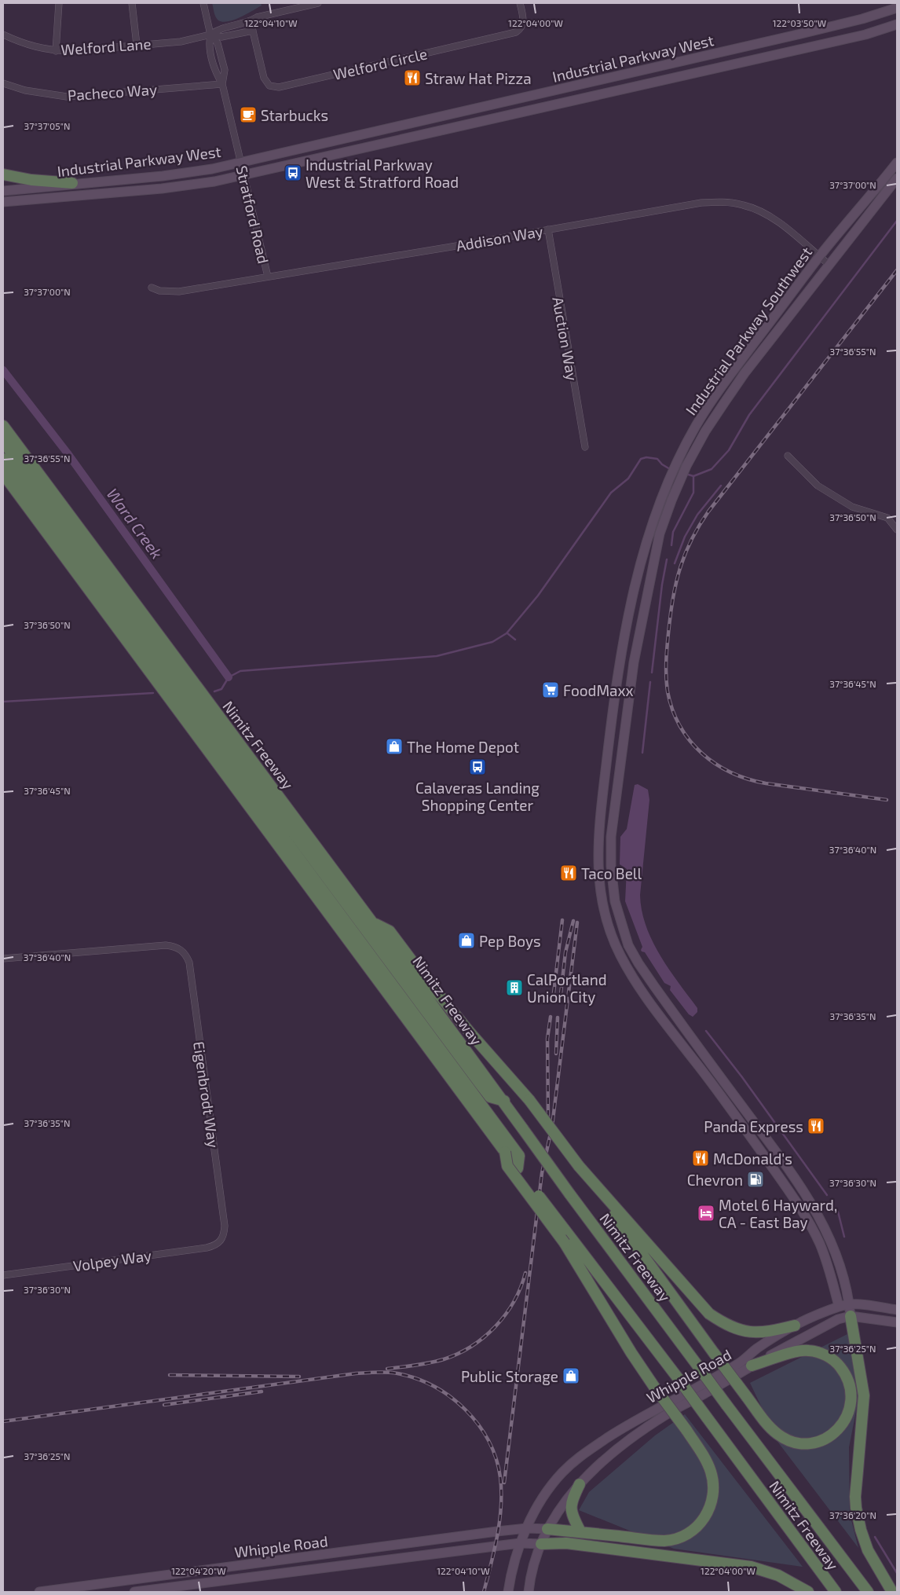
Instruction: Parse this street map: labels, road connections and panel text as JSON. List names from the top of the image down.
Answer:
{
  "streets": {
    "highway": ["Nimitz Freeway"],
    "main road": ["Industrial Parkway West", "Industrial Parkway Southwest", "Whipple Road"],
    "street": [
      "Welford Lane",
      "Welford Circle",
      "Pacheco Way",
      "Stratford Road",
      "Addison Way",
      "Auction Way",
      "Eigenbrodt Way",
      "Volpey Way"
    ]
  },
  "crossings": [
    ["Welford Lane", "Stratford Road"],
    ["Industrial Parkway West", "Stratford Road"],
    ["Pacheco Way", "Stratford Road"],
    ["Stratford Road", "Addison Way"],
    ["Addison Way", "Industrial Parkway Southwest"],
    ["Addison Way", "Auction Way"],
    ["Industrial Parkway Southwest", "Whipple Road"],
    ["Eigenbrodt Way", "Volpey Way"]
  ],
  "water": ["Ward Creek"],
  "places": {
    "restaurant": [
      "Straw Hat Pizza",
      "Taco Bell",
      "Panda Express",
      "McDonald's"
    ],
    "cafe": ["Starbucks"],
    "bus stop": ["Industrial Parkway West & Stratford Road", "Calaveras Landing Shopping Center"],
    "supermarket": ["FoodMaxx"],
    "shop": ["The Home Depot", "Pep Boys", "Public Storage"],
    "building": ["CalPortland Union City"],
    "fuel station": ["Chevron"],
    "hotel": ["Motel 6 Hayward, CA - East Bay"]
  },
  "coordinates": [
    "122°04'10\"W",
    "122°04'00\"W",
    "122°03'50\"W",
    "37°37'05\"N",
    "37°37'00\"N",
    "37°36'55\"N",
    "37°36'50\"N",
    "37°36'45\"N",
    "37°36'40\"N",
    "37°36'35\"N",
    "37°36'30\"N",
    "37°36'25\"N",
    "37°36'20\"N",
    "122°04'20\"W"
  ]
}
